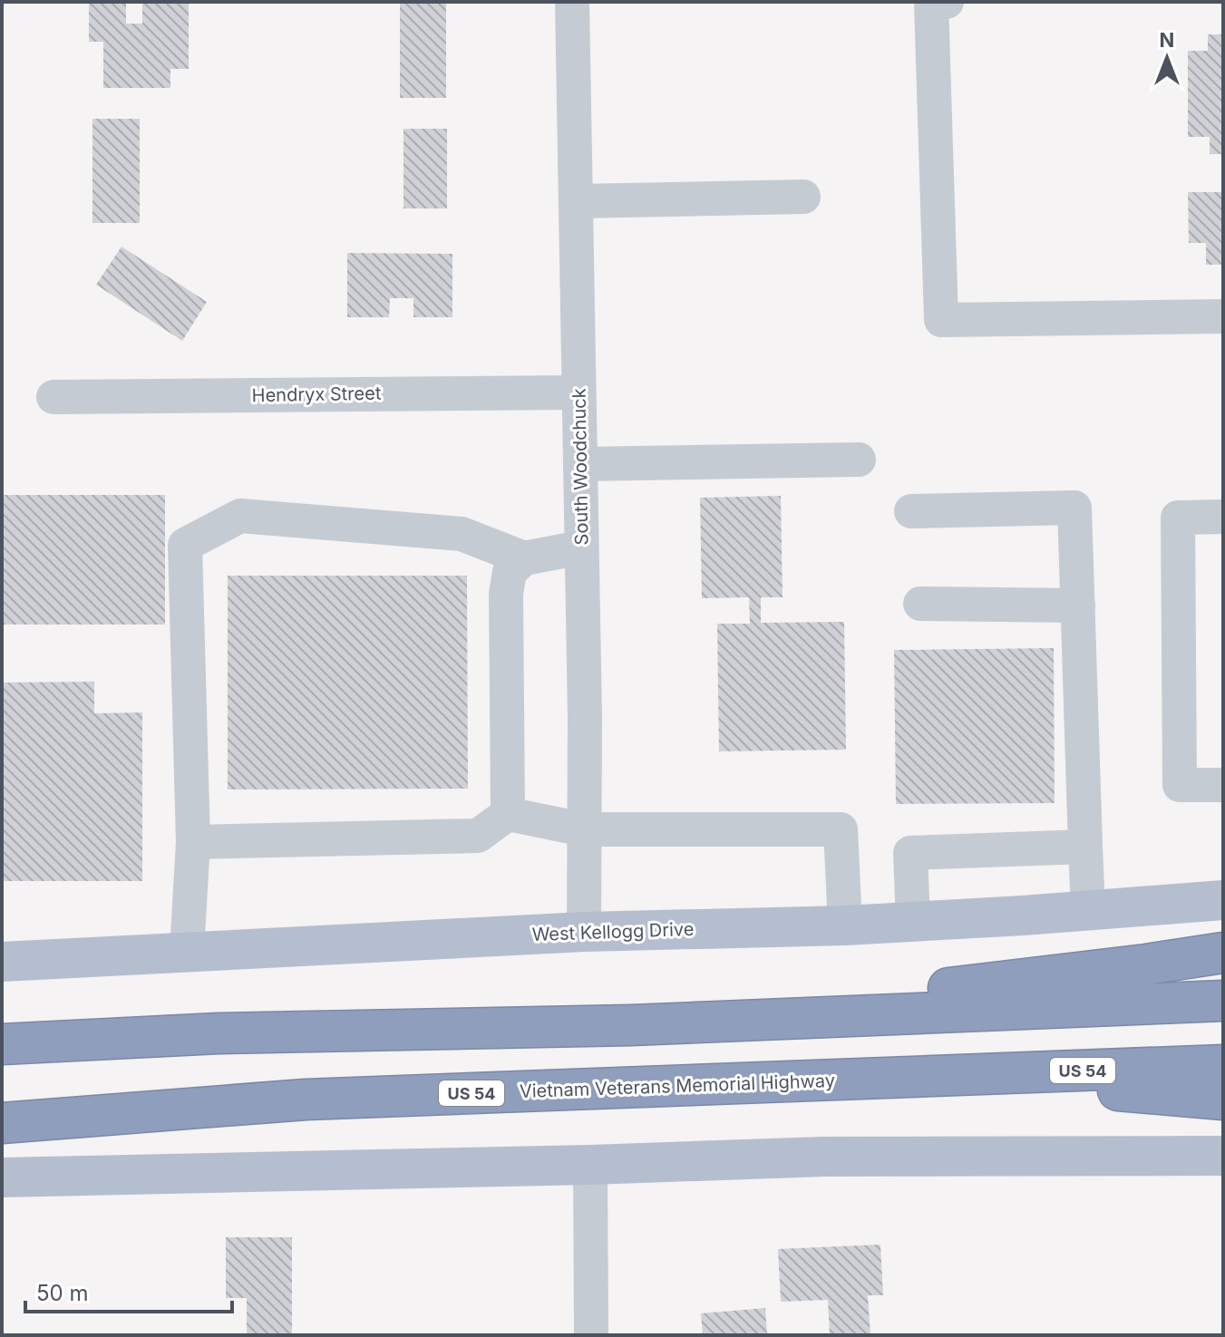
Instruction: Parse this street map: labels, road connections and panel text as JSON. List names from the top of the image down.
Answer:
{
  "streets": {
    "highway": ["US 54", "Vietnam Veterans Memorial Highway"],
    "main road": ["West Kellogg Drive"],
    "street": ["Hendryx Street", "South Woodchuck"]
  },
  "crossings": [
    ["Hendryx Street", "South Woodchuck"],
    ["South Woodchuck", "West Kellogg Drive"]
  ],
  "scale_bar": "50 m",
  "north": "top"
}
